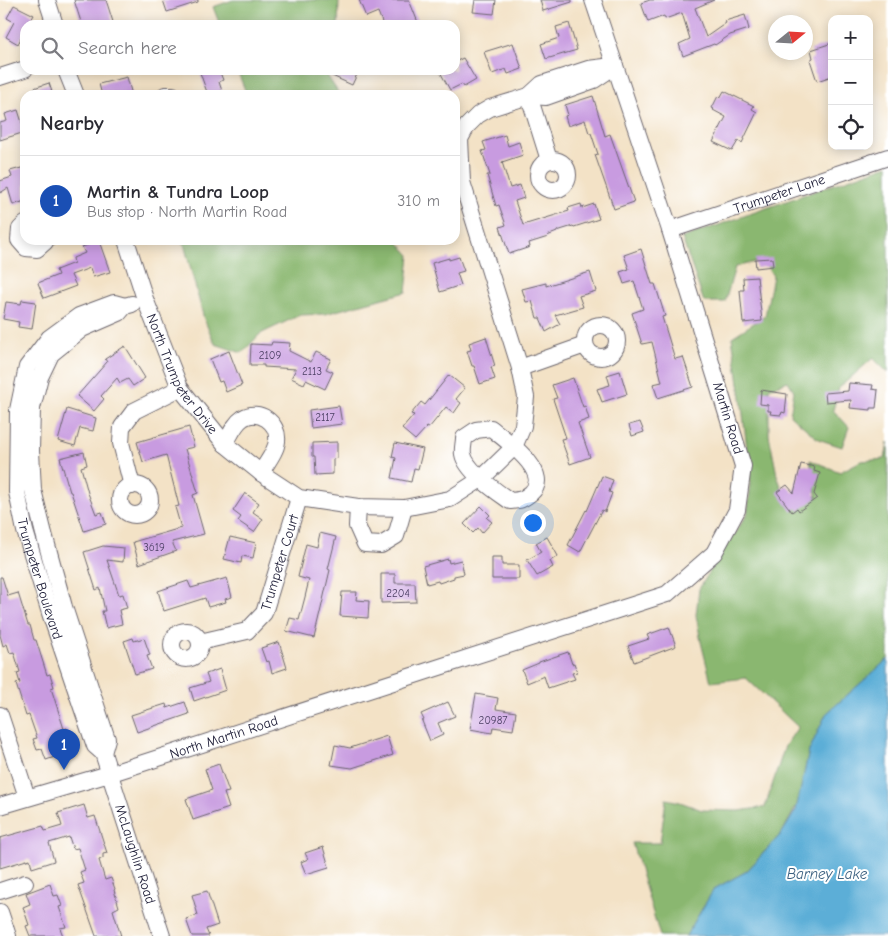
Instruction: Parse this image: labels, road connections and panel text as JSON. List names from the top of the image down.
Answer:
{
  "streets": {
    "street": [
      "Trumpeter Lane",
      "North Trumpeter Drive",
      "Martin Road",
      "Trumpeter Court",
      "Trumpeter Boulevard",
      "North Martin Road",
      "McLaughlin Road"
    ]
  },
  "crossings": [
    ["Trumpeter Lane", "Martin Road"],
    ["North Trumpeter Drive", "Martin Road"],
    ["North Trumpeter Drive", "Trumpeter Court"],
    ["North Trumpeter Drive", "Trumpeter Boulevard"],
    ["Martin Road", "North Martin Road"],
    ["Trumpeter Boulevard", "North Martin Road"],
    ["Trumpeter Boulevard", "McLaughlin Road"],
    ["North Martin Road", "McLaughlin Road"]
  ],
  "water": ["Barney Lake"],
  "house_numbers": [
    "2109",
    "2113",
    "2117",
    "3619",
    "2204",
    "20987"
  ],
  "north": "right",
  "page": {
    "map_buttons": ["+", "−"],
    "search": "Search here",
    "heading": "Nearby",
    "list": [
      {
        "mark": "1",
        "name": "Martin & Tundra Loop",
        "note": "Bus stop · North Martin Road",
        "value": "310 m"
      }
    ],
    "pins": "1"
  }
}
